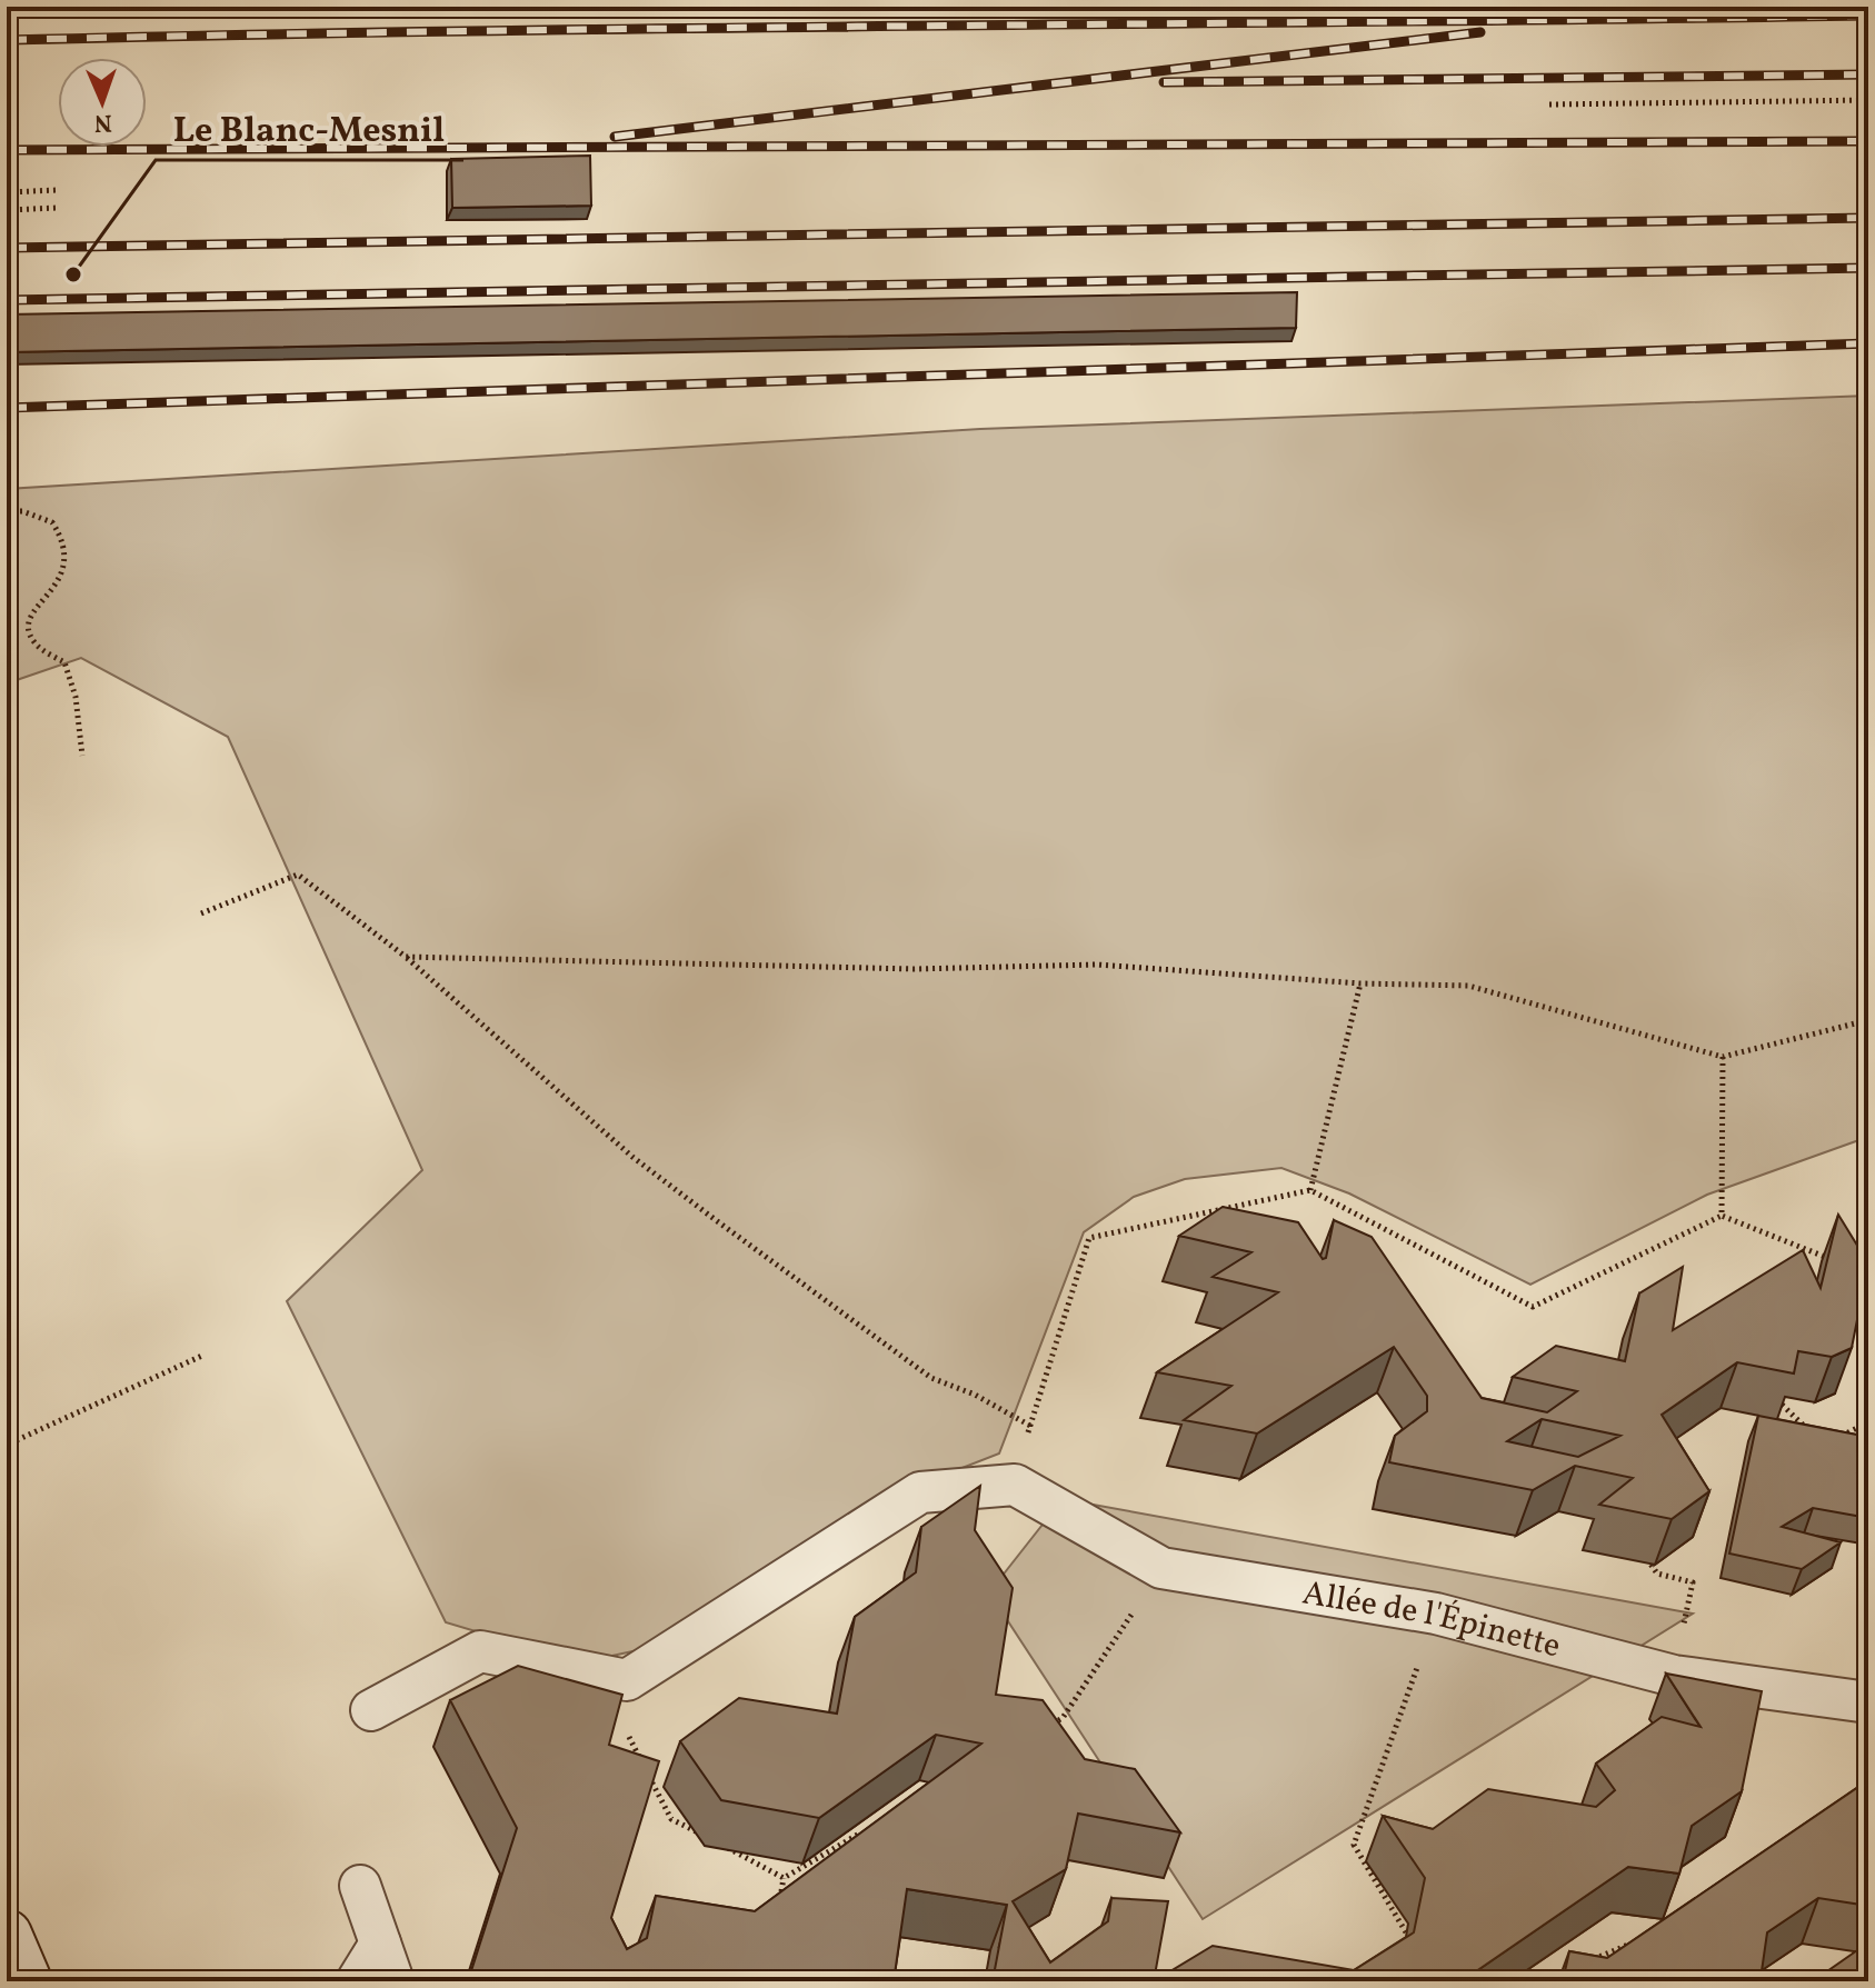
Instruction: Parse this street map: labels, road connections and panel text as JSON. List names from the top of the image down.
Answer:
{
  "streets": {
    "lane": ["Allée de l'Épinette"]
  },
  "places": ["Le Blanc-Mesnil"],
  "north": "bottom"
}
